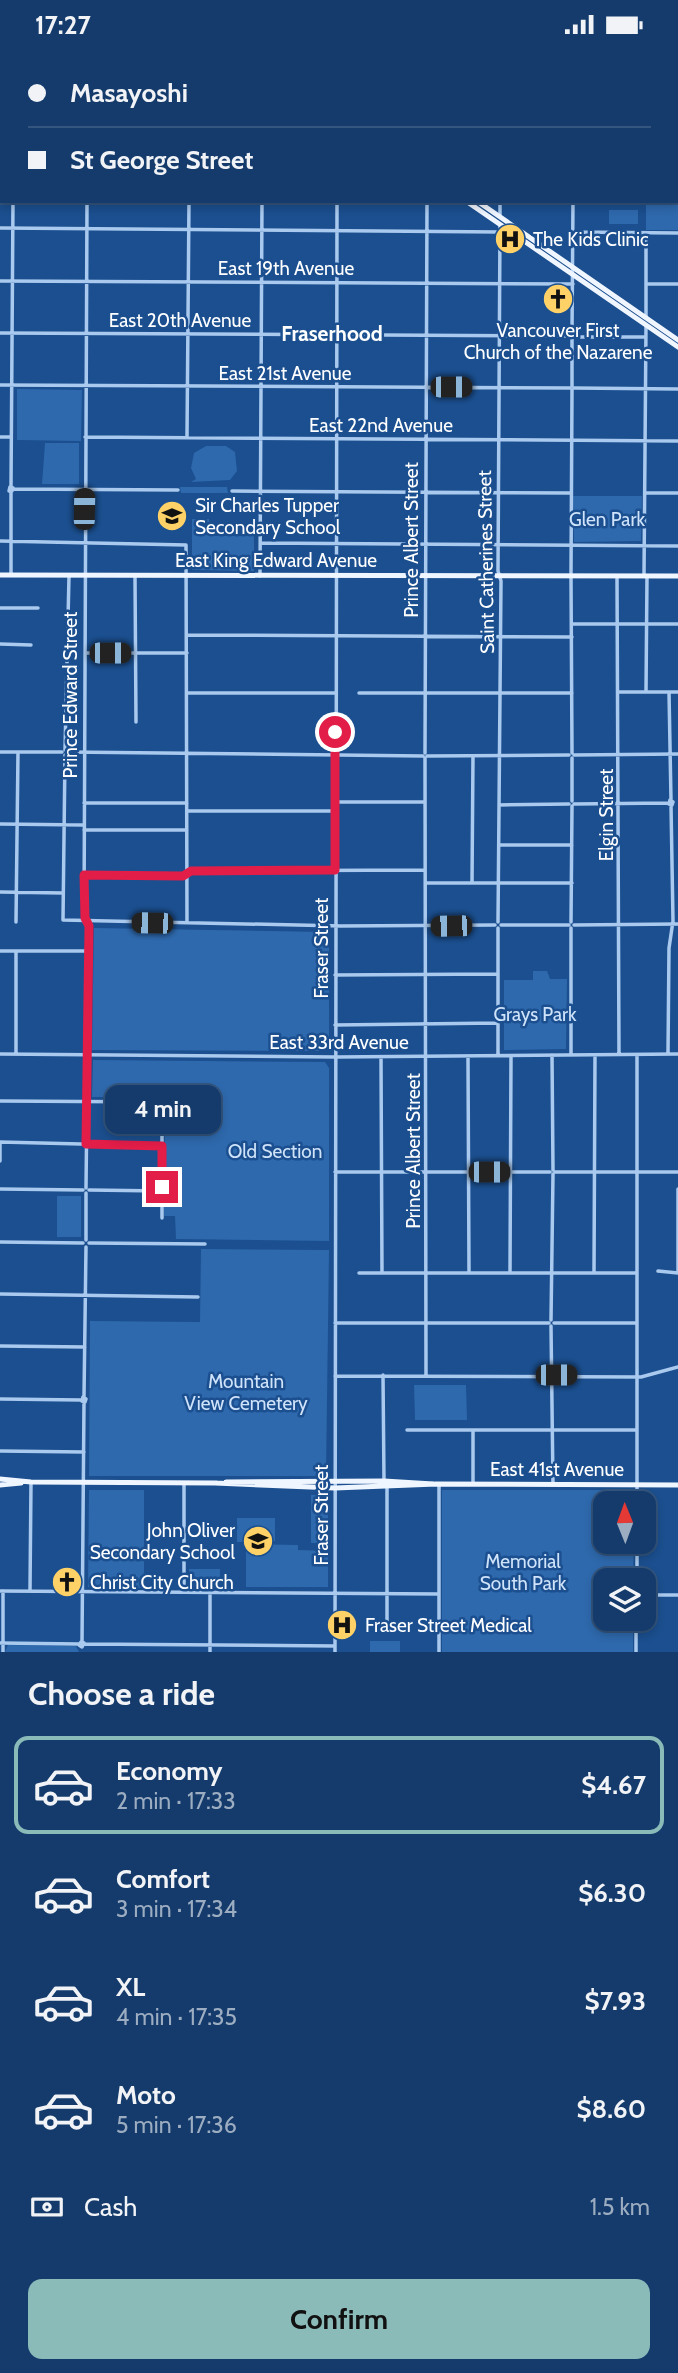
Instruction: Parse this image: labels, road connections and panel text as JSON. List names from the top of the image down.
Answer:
{
  "streets": {
    "main road": ["East King Edward Avenue", "East 41st Avenue"],
    "street": [
      "East 19th Avenue",
      "East 20th Avenue",
      "East 21st Avenue",
      "East 22nd Avenue",
      "Prince Albert Street",
      "Saint Catherines Street",
      "Prince Edward Street",
      "Elgin Street",
      "Fraser Street",
      "East 33rd Avenue"
    ]
  },
  "crossings": [
    ["East 19th Avenue", "Prince Albert Street"],
    ["East 19th Avenue", "Saint Catherines Street"],
    ["East 19th Avenue", "Prince Edward Street"],
    ["East 19th Avenue", "Fraser Street"],
    ["East 20th Avenue", "Prince Albert Street"],
    ["East 20th Avenue", "Saint Catherines Street"],
    ["East 20th Avenue", "Prince Edward Street"],
    ["East 20th Avenue", "Fraser Street"],
    ["East 21st Avenue", "Prince Albert Street"],
    ["East 21st Avenue", "Saint Catherines Street"],
    ["East 21st Avenue", "Prince Edward Street"],
    ["East 21st Avenue", "Fraser Street"],
    ["East 22nd Avenue", "Prince Albert Street"],
    ["East 22nd Avenue", "Saint Catherines Street"],
    ["East 22nd Avenue", "Prince Edward Street"],
    ["East 22nd Avenue", "Fraser Street"],
    ["Prince Albert Street", "East King Edward Avenue"],
    ["Prince Albert Street", "East 33rd Avenue"],
    ["East King Edward Avenue", "Saint Catherines Street"],
    ["East King Edward Avenue", "Prince Edward Street"],
    ["East King Edward Avenue", "Elgin Street"],
    ["East King Edward Avenue", "Fraser Street"],
    ["Saint Catherines Street", "East 33rd Avenue"],
    ["Prince Edward Street", "East 33rd Avenue"],
    ["Prince Edward Street", "East 41st Avenue"],
    ["Elgin Street", "East 33rd Avenue"],
    ["Fraser Street", "East 33rd Avenue"],
    ["Fraser Street", "East 41st Avenue"]
  ],
  "districts": ["Fraserhood"],
  "parks": [
    "Glen Park",
    "Grays Park",
    "Old Section",
    "Mountain View Cemetery",
    "Memorial South Park"
  ],
  "places": {
    "hospital": ["The Kids Clinic", "Fraser Street Medical"],
    "church": ["Vancouver First Church of the Nazarene", "Christ City Church"],
    "school or university": ["Sir Charles Tupper Secondary School", "John Oliver Secondary School"]
  },
  "north": "top",
  "page": {
    "status": "17:27",
    "banner": ["Masayoshi", "St George Street"],
    "bubble": "4 min",
    "heading": "Choose a ride",
    "list": [
      {
        "name": "Economy",
        "note": "2 min · 17:33",
        "value": "$4.67"
      },
      {
        "name": "Comfort",
        "note": "3 min · 17:34",
        "value": "$6.30"
      },
      {
        "name": "XL",
        "note": "4 min · 17:35",
        "value": "$7.93"
      },
      {
        "name": "Moto",
        "note": "5 min · 17:36",
        "value": "$8.60"
      }
    ],
    "pay": ["Cash", "1.5 km"],
    "buttons": "Confirm"
  }
}
